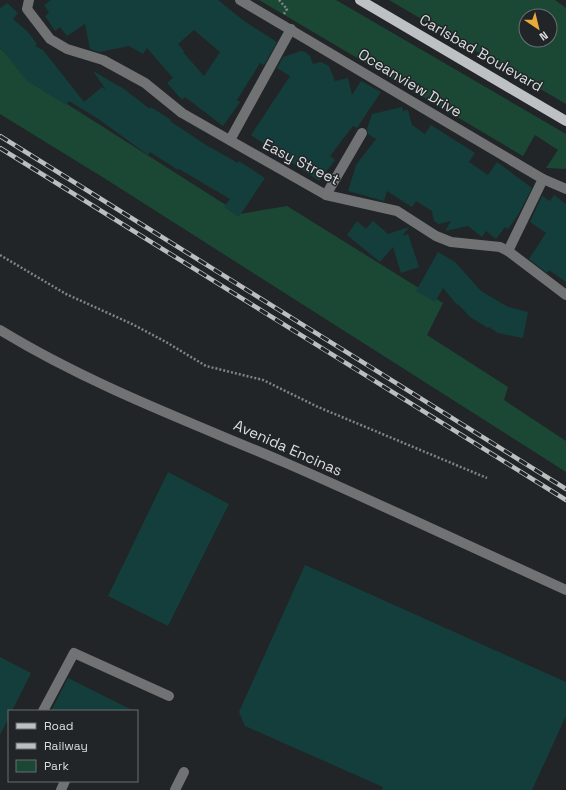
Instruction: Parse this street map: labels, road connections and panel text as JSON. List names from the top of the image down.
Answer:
{
  "streets": {
    "main road": ["Carlsbad Boulevard"],
    "street": ["Oceanview Drive", "Easy Street", "Avenida Encinas"]
  },
  "legend": ["Road", "Railway", "Park"],
  "north": "bottom right"
}
